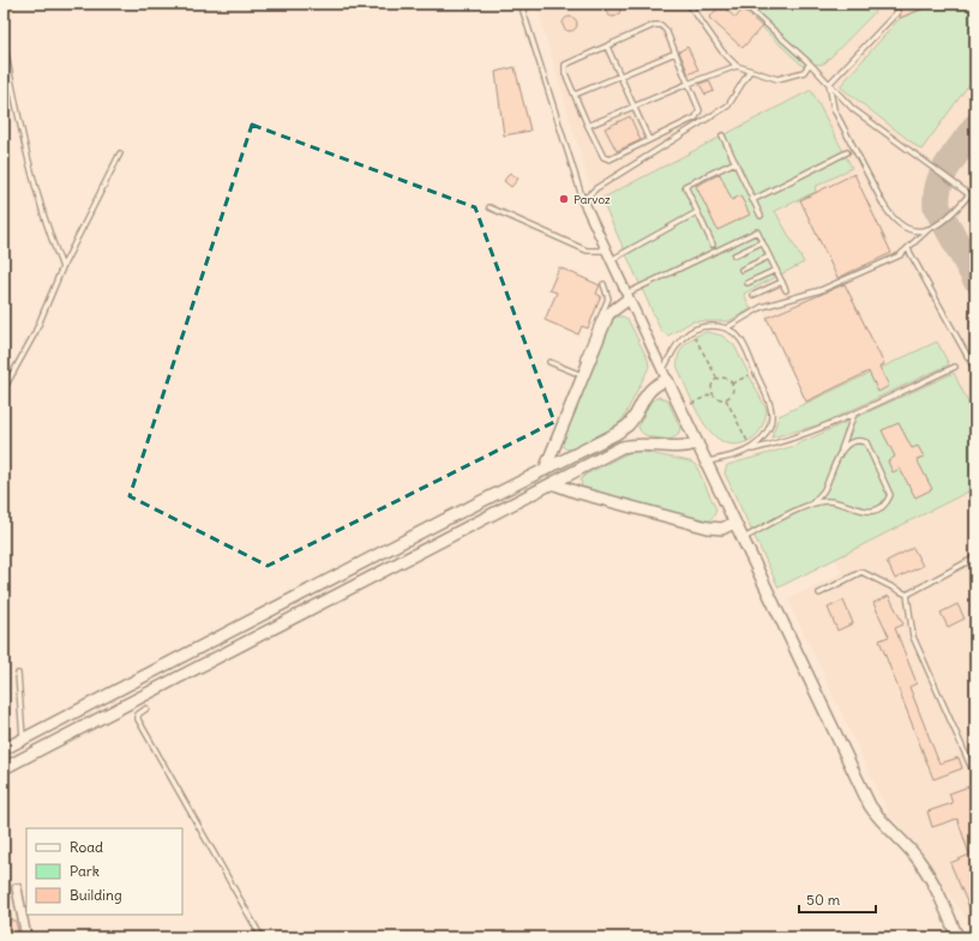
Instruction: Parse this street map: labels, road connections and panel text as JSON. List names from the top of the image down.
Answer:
{
  "places": ["Parvoz"],
  "legend": ["Road", "Park", "Building"],
  "scale_bar": "50 m"
}
